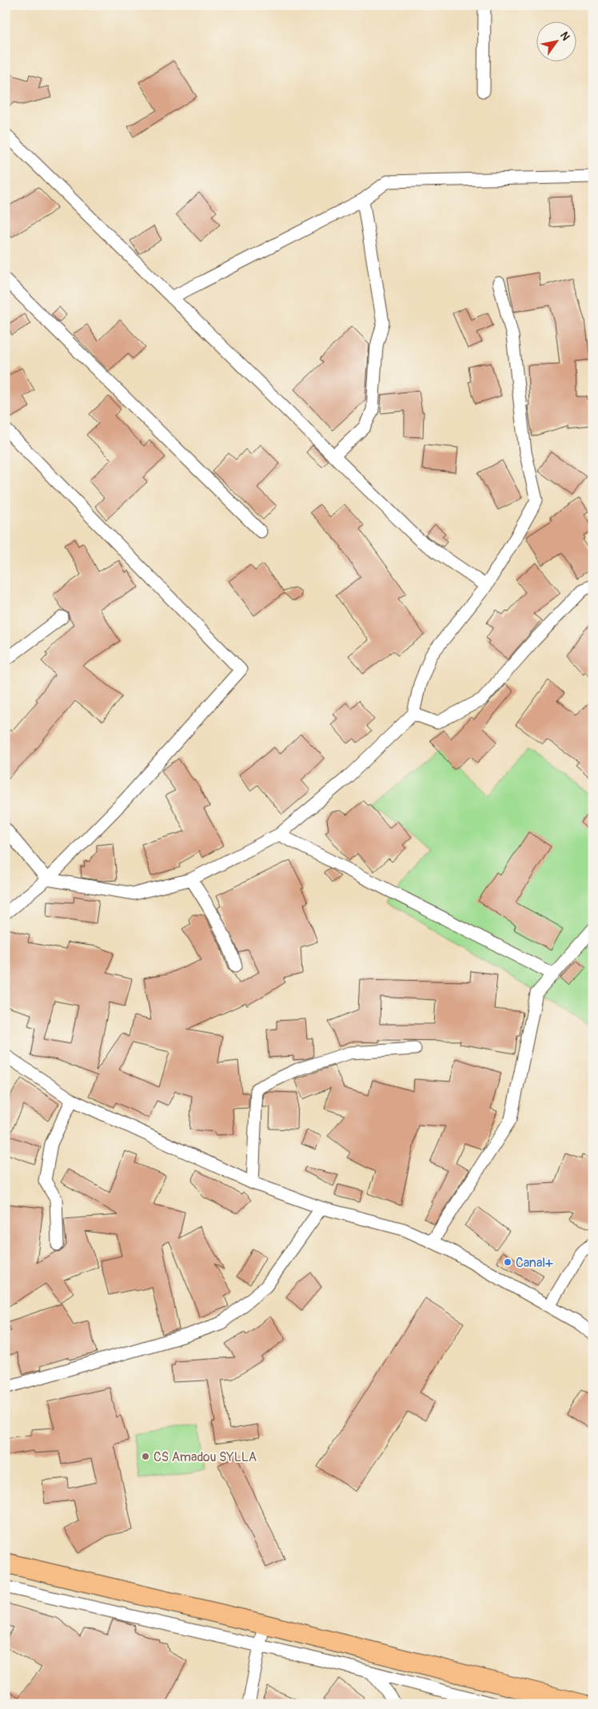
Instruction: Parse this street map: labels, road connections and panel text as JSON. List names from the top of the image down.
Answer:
{
  "places": ["Canal+", "CS Amadou SYLLA"],
  "north": "top right"
}
